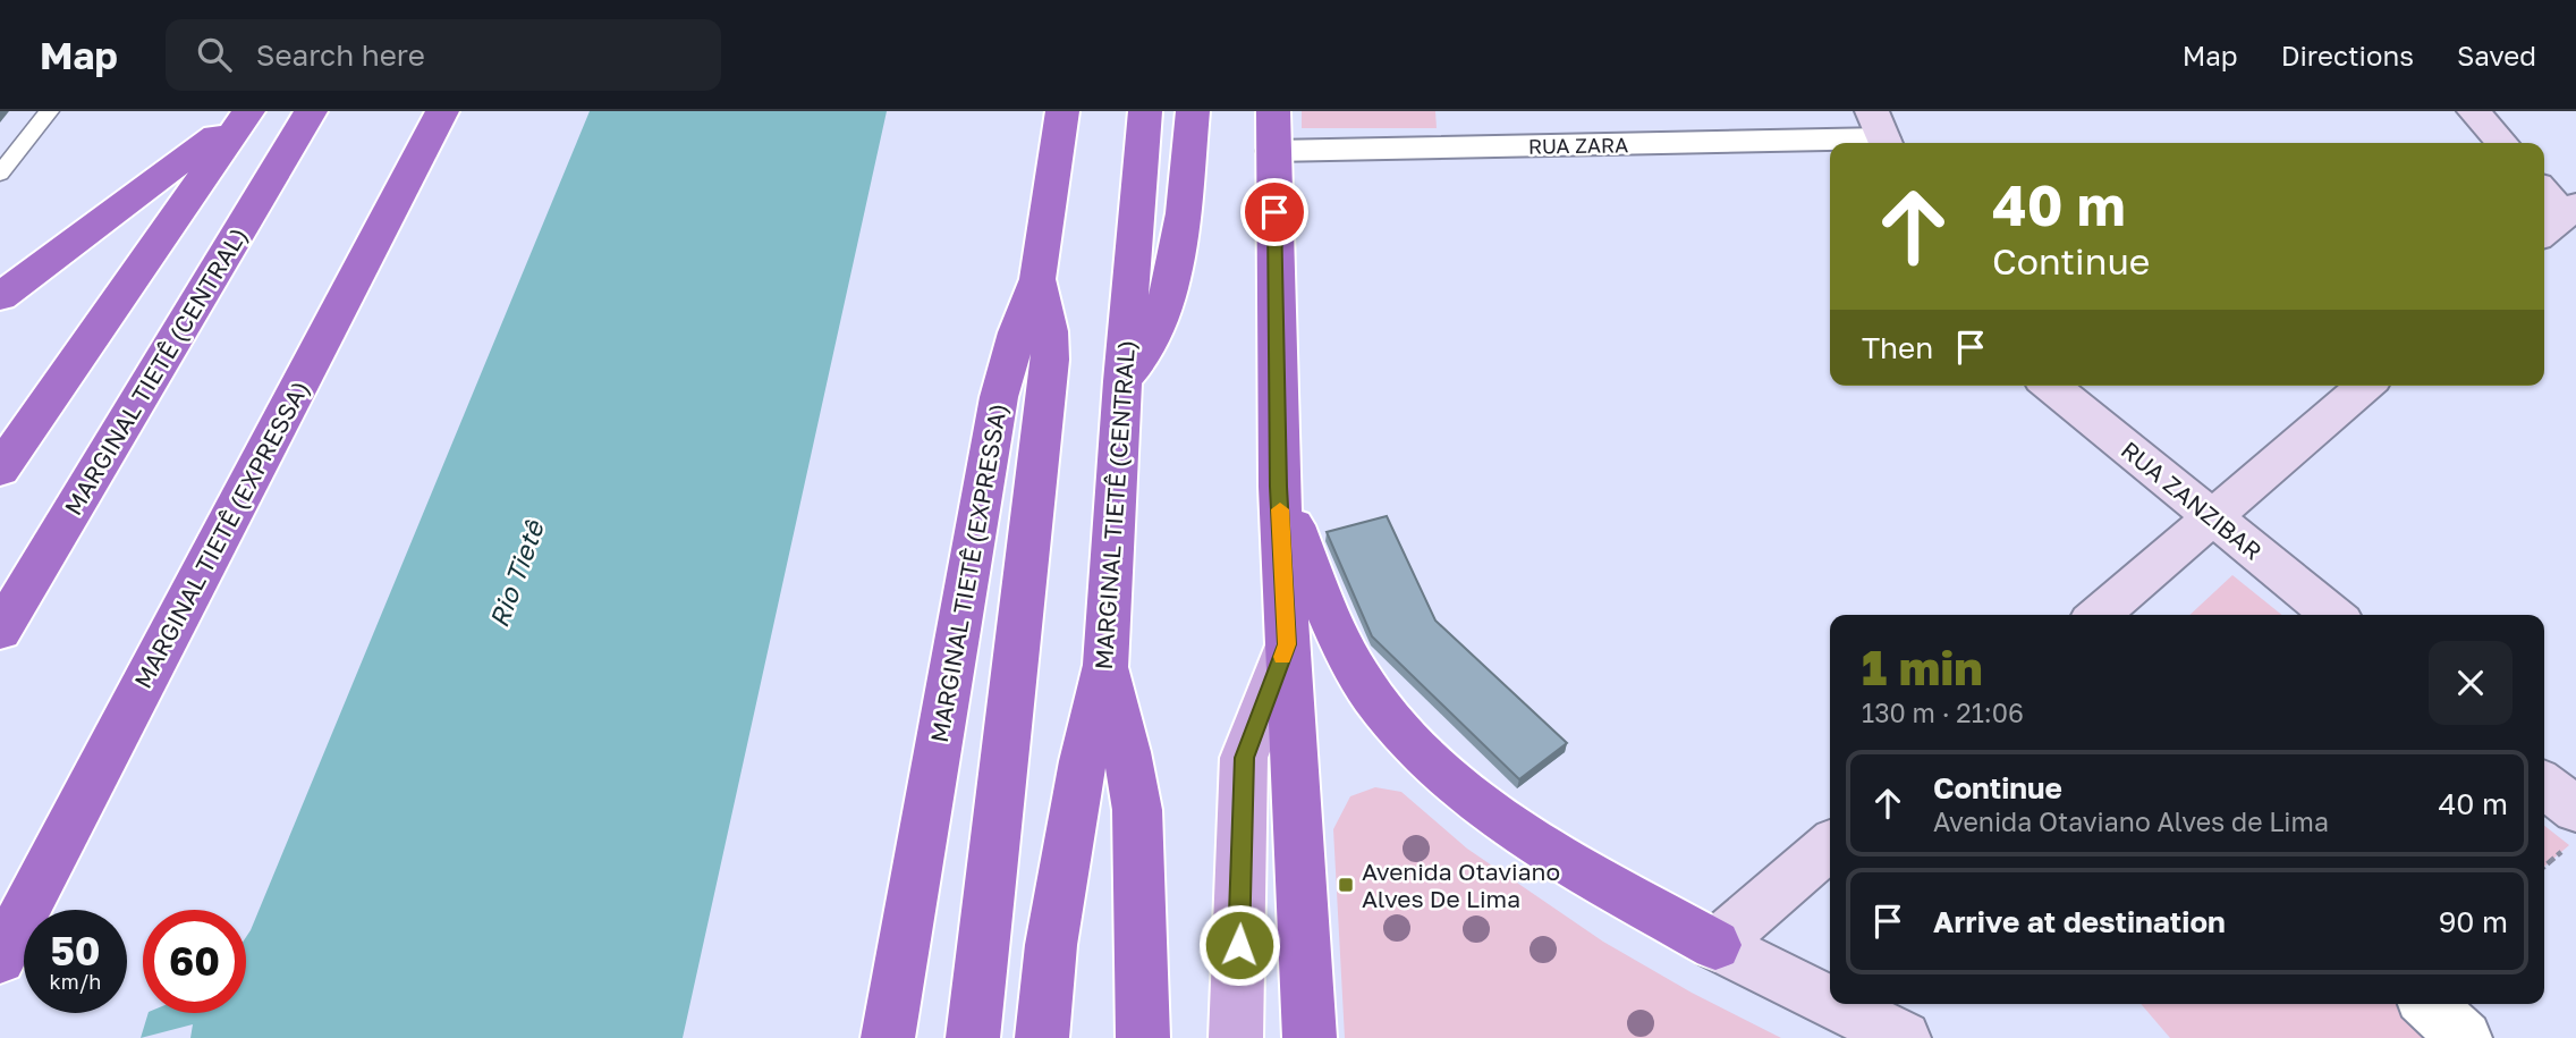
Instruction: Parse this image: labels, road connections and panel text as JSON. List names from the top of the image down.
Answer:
{
  "streets": {
    "highway": ["MARGINAL TIETÊ (CENTRAL)", "MARGINAL TIETÊ (EXPRESSA)"],
    "street": ["RUA ZARA", "RUA ZANZIBAR"]
  },
  "water": ["Rio Tietê"],
  "places": {
    "transit": ["Avenida Otaviano Alves De Lima"]
  },
  "page": {
    "header": "Map",
    "search": "Search here",
    "nav": ["Map", "Directions", "Saved"],
    "turn": ["40 m", "Continue"],
    "then": "Then",
    "heading": ["1 min", "130 m · 21:06"],
    "list": [
      {
        "name": "Continue",
        "note": "Avenida Otaviano Alves de Lima",
        "value": "40 m"
      },
      {
        "name": "Arrive at destination",
        "value": "90 m"
      }
    ],
    "speed": "50 km/h",
    "limit": "60"
  }
}
